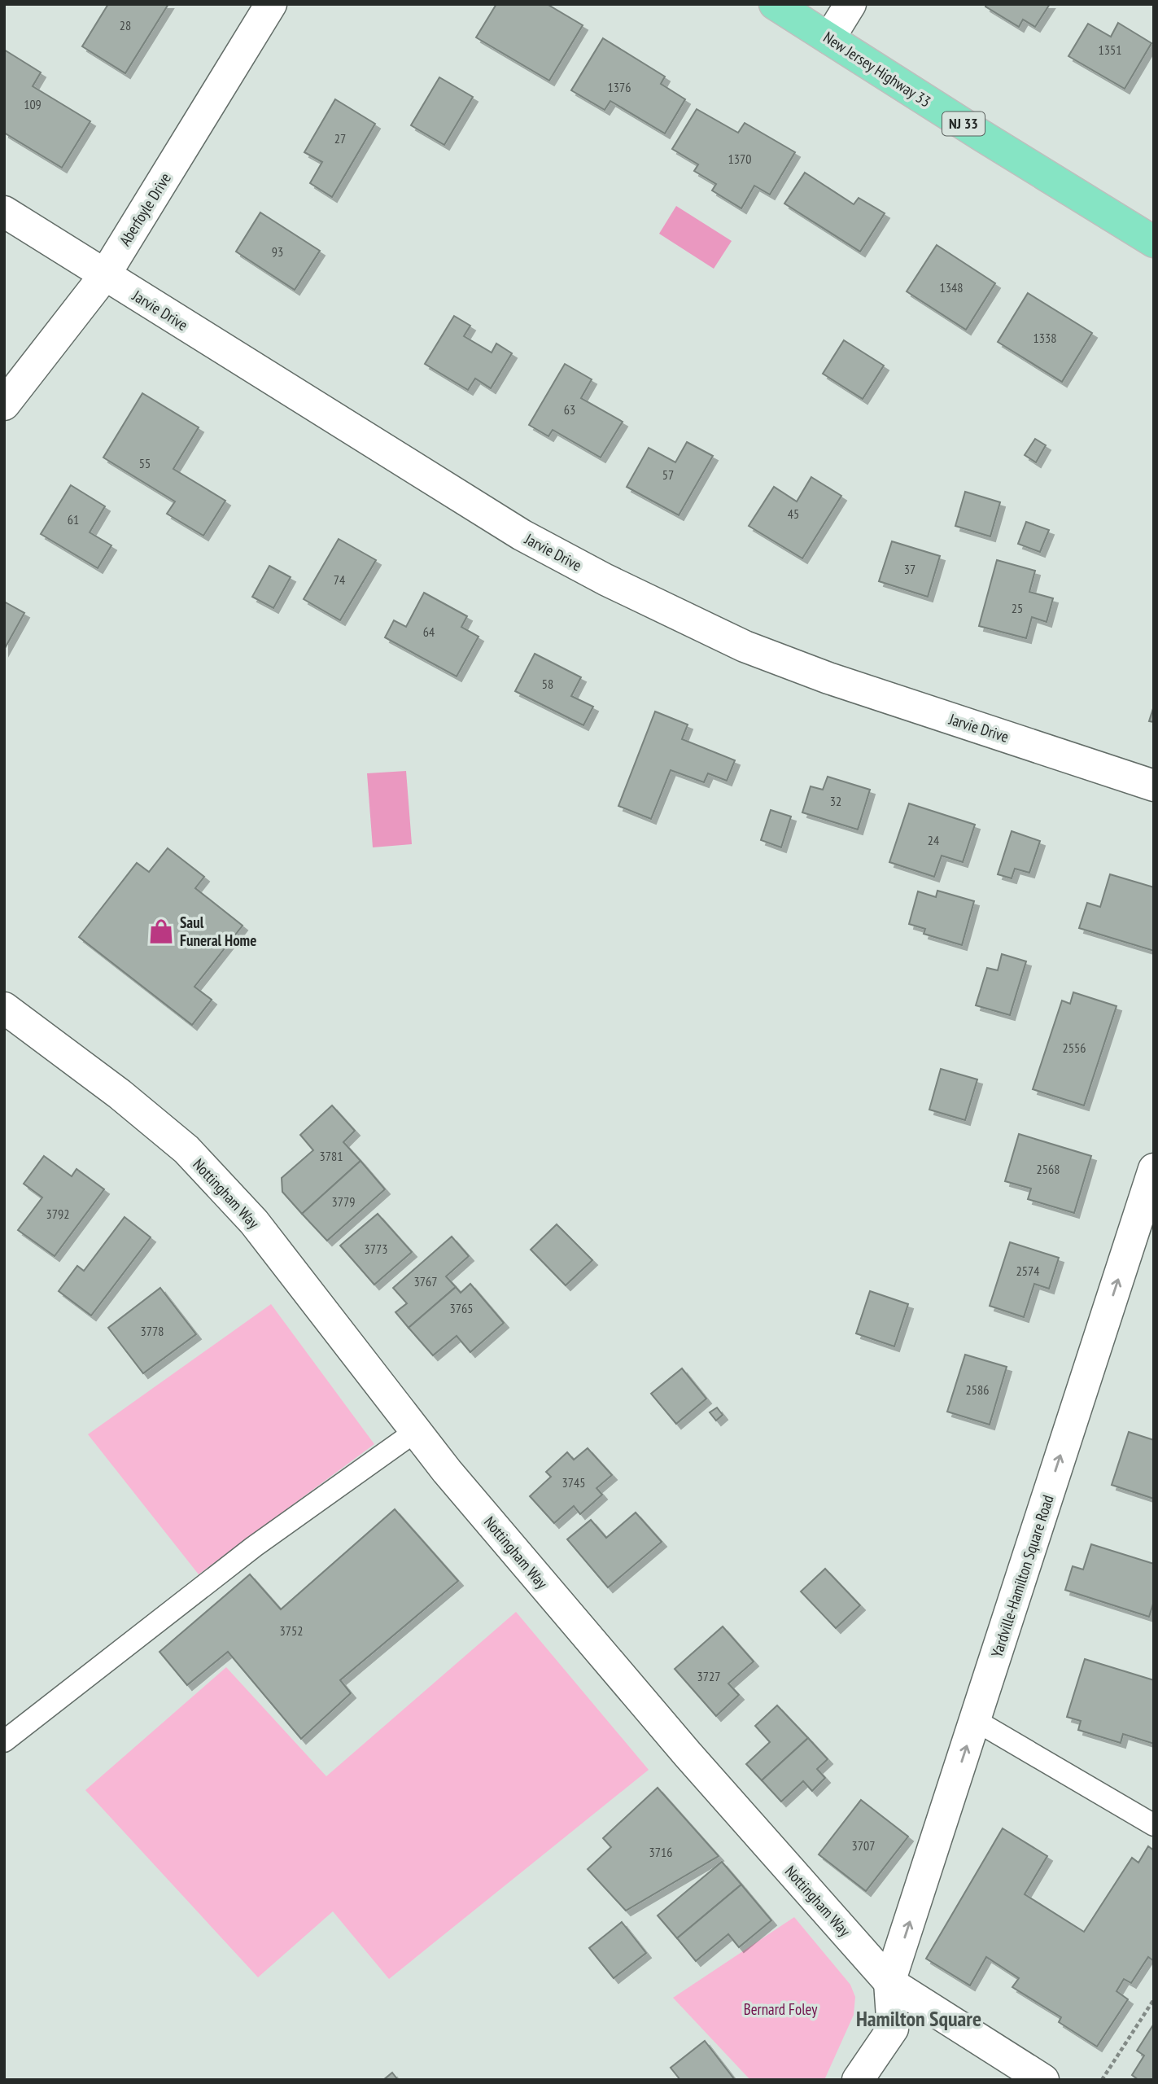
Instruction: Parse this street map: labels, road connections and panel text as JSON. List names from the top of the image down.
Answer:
{
  "streets": {
    "main road": ["New Jersey Highway 33", "NJ 33"],
    "street": [
      "Aberfoyle Drive",
      "Jarvie Drive",
      "Nottingham Way",
      "Yardville-Hamilton Square Road"
    ]
  },
  "crossings": [
    ["Aberfoyle Drive", "Jarvie Drive"],
    ["Nottingham Way", "Yardville-Hamilton Square Road"]
  ],
  "one_way": ["Yardville-Hamilton Square Road"],
  "districts": ["Hamilton Square"],
  "parks": ["Bernard Foley"],
  "places": {
    "shop": ["Saul Funeral Home"]
  },
  "house_numbers": [
    "28",
    "1351",
    "1376",
    "109",
    "27",
    "1370",
    "93",
    "1348",
    "1338",
    "63",
    "55",
    "57",
    "45",
    "61",
    "37",
    "74",
    "25",
    "64",
    "58",
    "32",
    "24",
    "2556",
    "3781",
    "2568",
    "3779",
    "3792",
    "3773",
    "2574",
    "3767",
    "3765",
    "3778",
    "2586",
    "3745",
    "3752",
    "3727",
    "3707",
    "3716"
  ]
}
